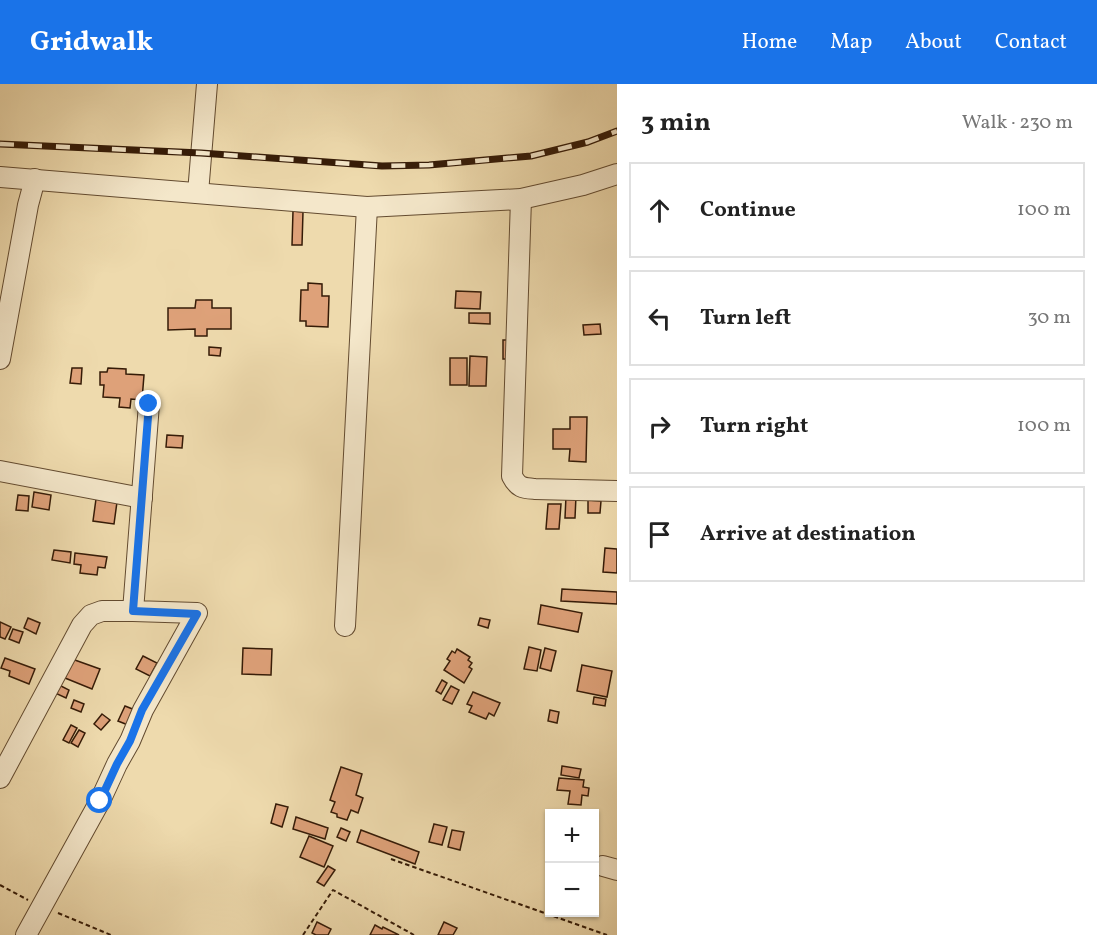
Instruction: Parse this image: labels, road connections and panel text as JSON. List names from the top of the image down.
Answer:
{
  "page": {
    "header": "Gridwalk",
    "nav": [
      "Home",
      "Map",
      "About",
      "Contact"
    ],
    "heading": ["3 min", "Walk · 230 m"],
    "list": [
      ["Continue", "100 m"],
      ["Turn left", "30 m"],
      ["Turn right", "100 m"],
      "Arrive at destination"
    ],
    "map_buttons": ["+", "−"]
  }
}
